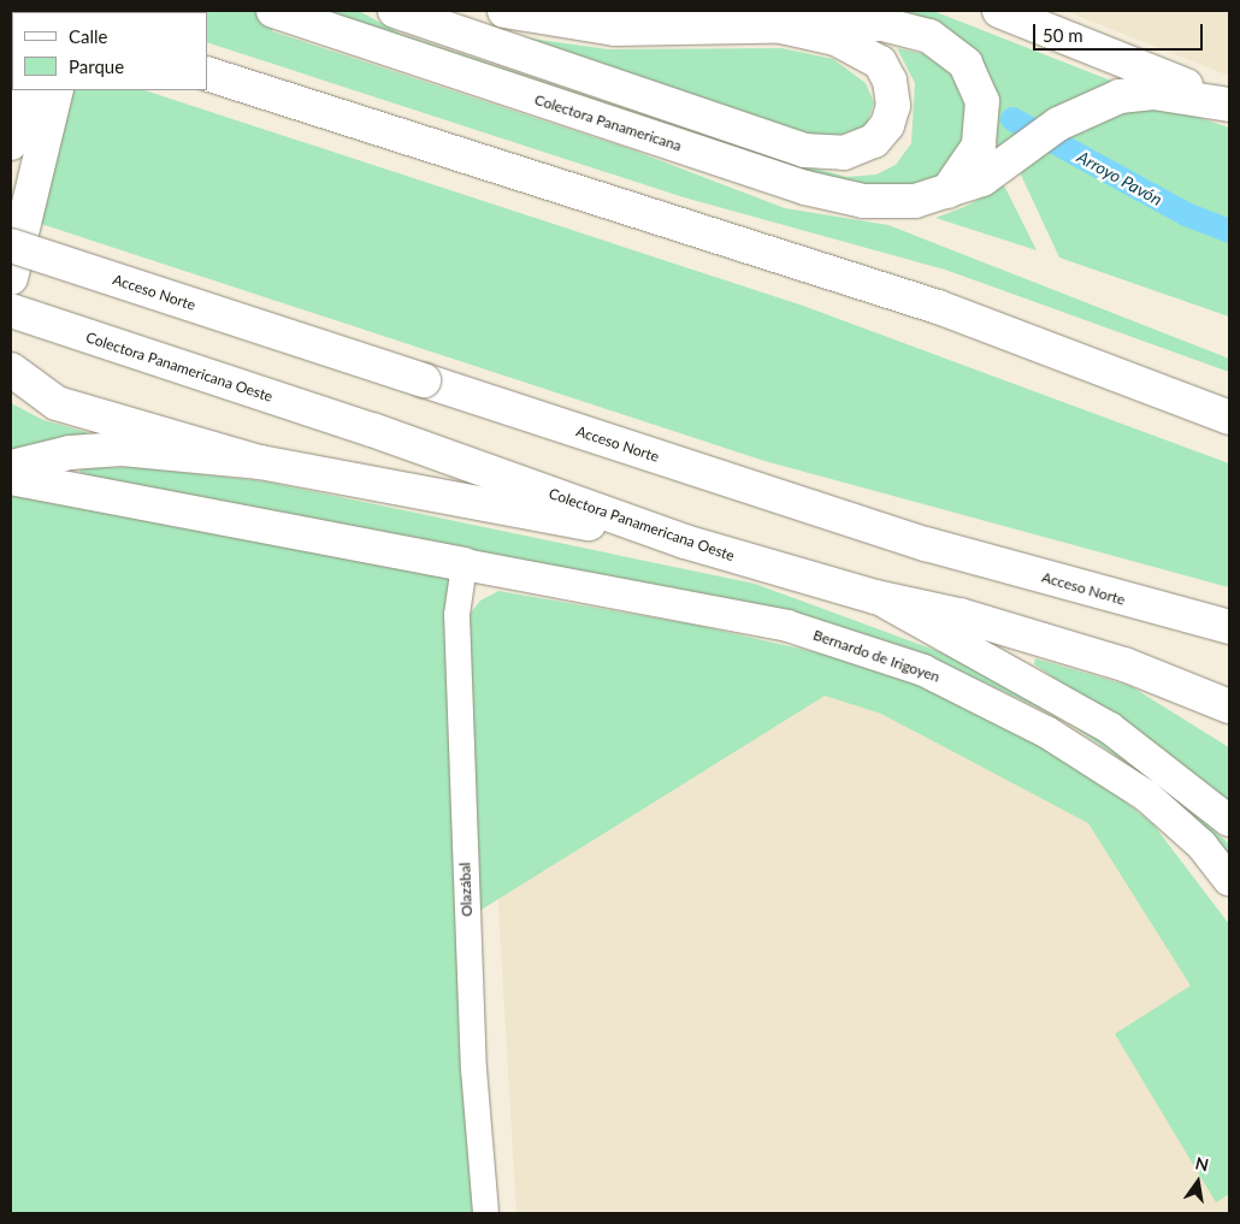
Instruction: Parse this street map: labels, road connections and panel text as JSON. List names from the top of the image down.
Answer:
{
  "streets": {
    "main road": ["Colectora Panamericana", "Acceso Norte", "Colectora Panamericana Oeste"],
    "street": ["Bernardo de Irigoyen", "Olazábal"]
  },
  "crossings": [
    ["Bernardo de Irigoyen", "Olazábal"]
  ],
  "water": ["Arroyo Pavón"],
  "legend": ["Calle", "Parque"],
  "scale_bar": "50 m",
  "north": "top"
}
